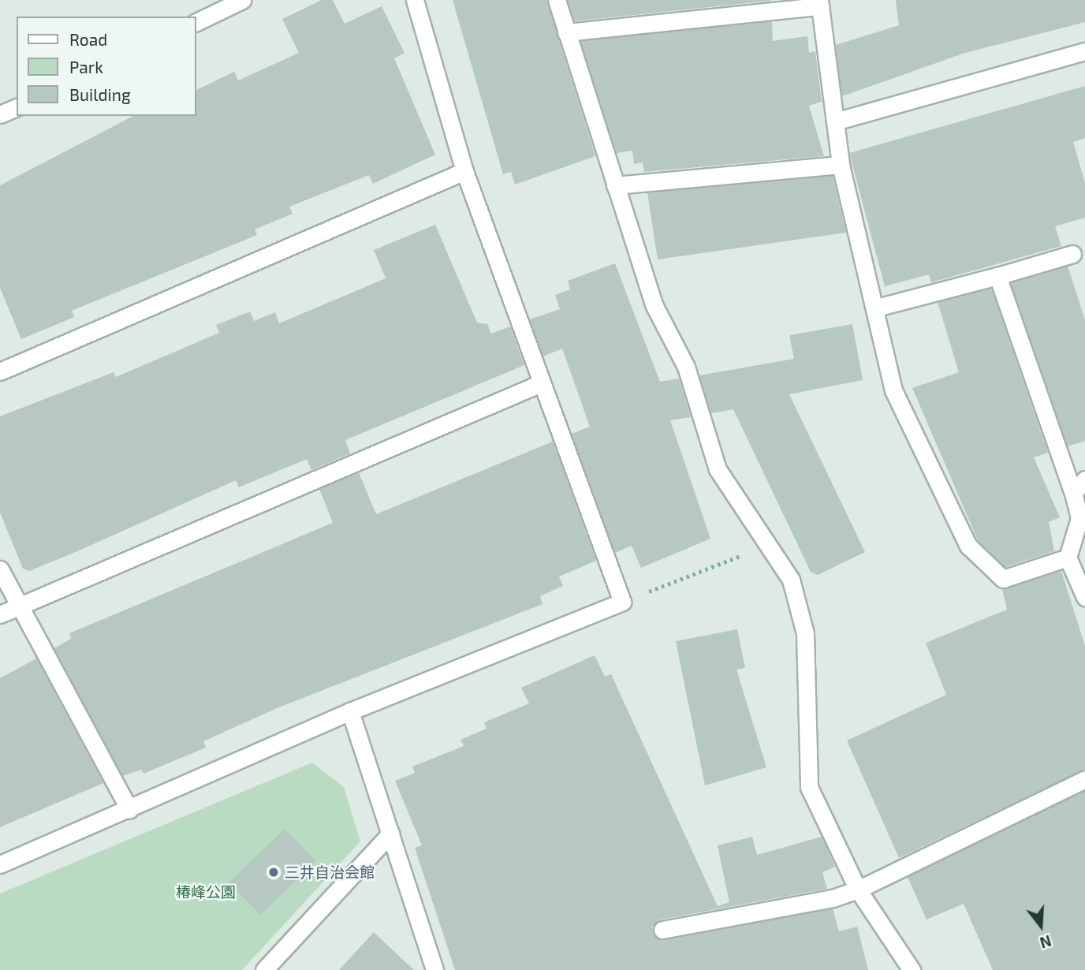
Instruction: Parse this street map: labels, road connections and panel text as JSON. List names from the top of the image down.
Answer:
{
  "parks": ["椿峰公園"],
  "places": ["三井自治会館"],
  "legend": ["Road", "Park", "Building"],
  "north": "bottom"
}
